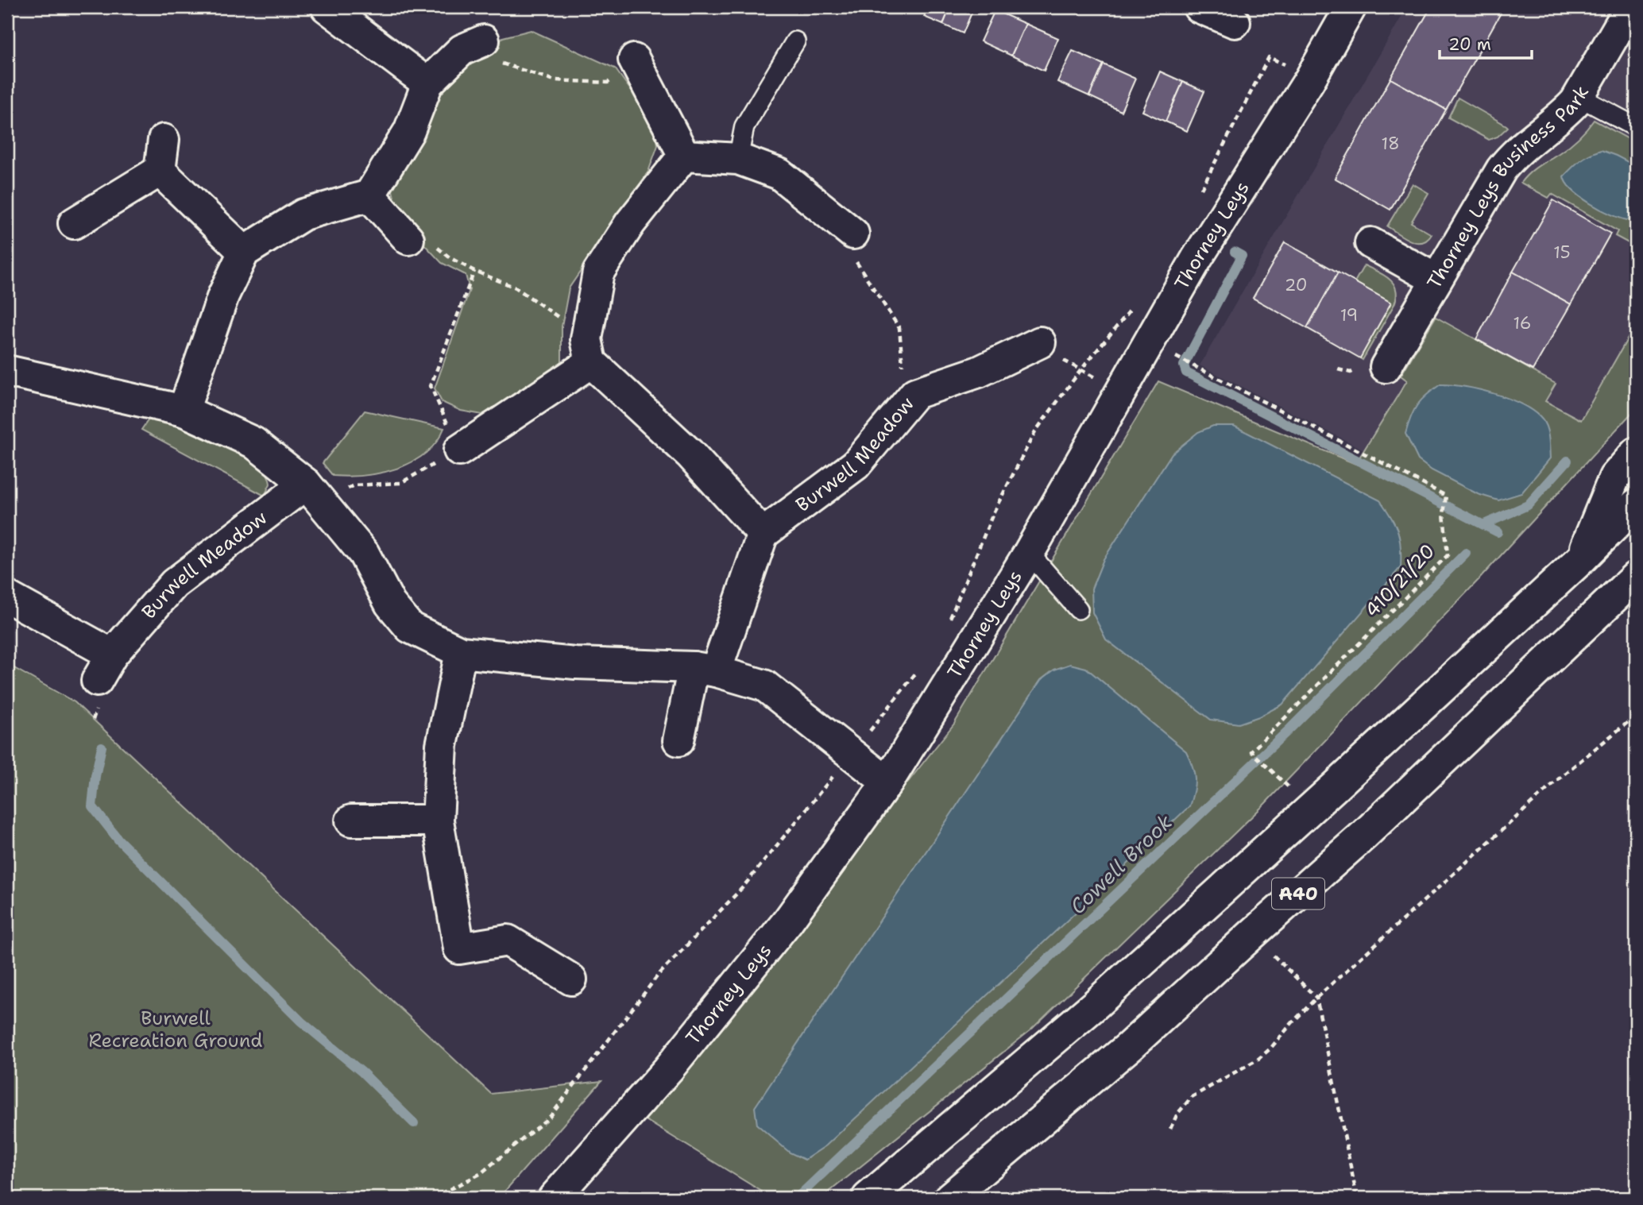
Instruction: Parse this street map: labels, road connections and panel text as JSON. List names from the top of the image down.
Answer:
{
  "streets": {
    "main road": [
      "Thorney Leys Business Park",
      "Thorney Leys",
      "Burwell Meadow",
      "A40"
    ],
    "path": ["410/21/20"]
  },
  "water": ["Cowell Brook"],
  "parks": ["Burwell Recreation Ground"],
  "house_numbers": [
    "18",
    "15",
    "20",
    "19",
    "16"
  ],
  "scale_bar": "20 m"
}
